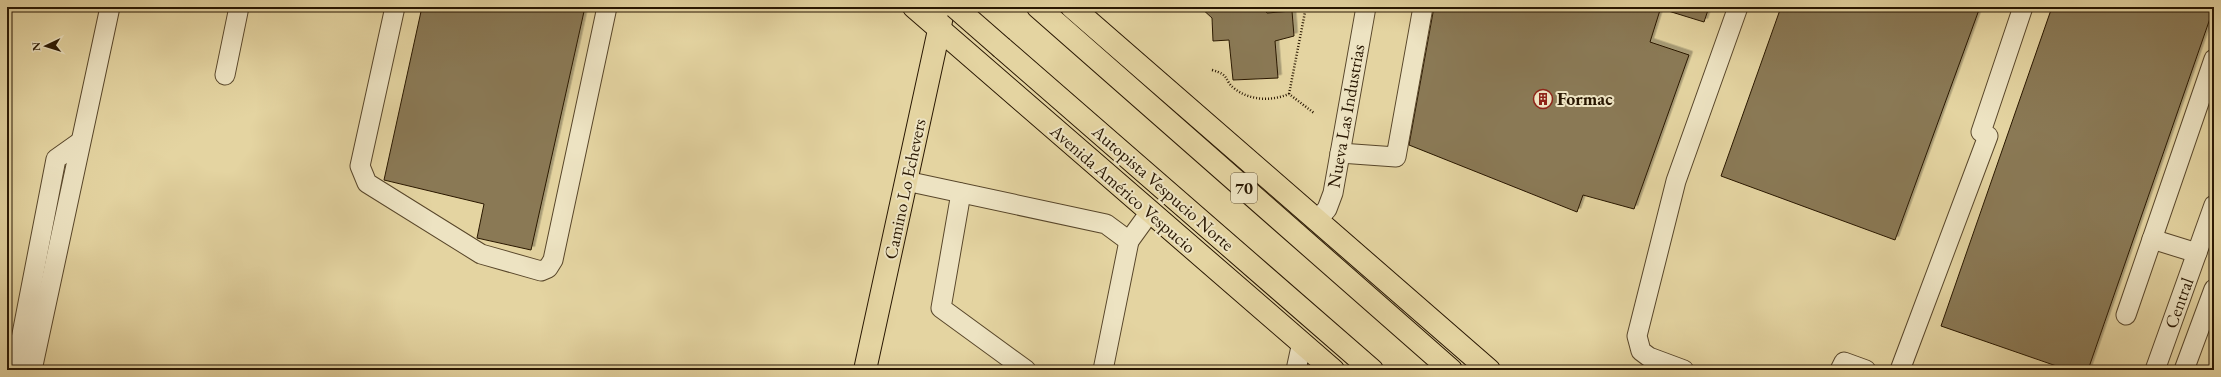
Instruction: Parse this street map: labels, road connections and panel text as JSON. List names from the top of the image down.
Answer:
{
  "streets": {
    "main road": [
      "Autopista Vespucio Norte",
      "70",
      "Camino Lo Echevers",
      "Avenida Américo Vespucio"
    ],
    "street": ["Nueva Las Industrias", "Central"]
  },
  "crossings": [
    ["Camino Lo Echevers", "Avenida Américo Vespucio"]
  ],
  "places": {
    "building": ["Formac"]
  },
  "north": "left"
}
